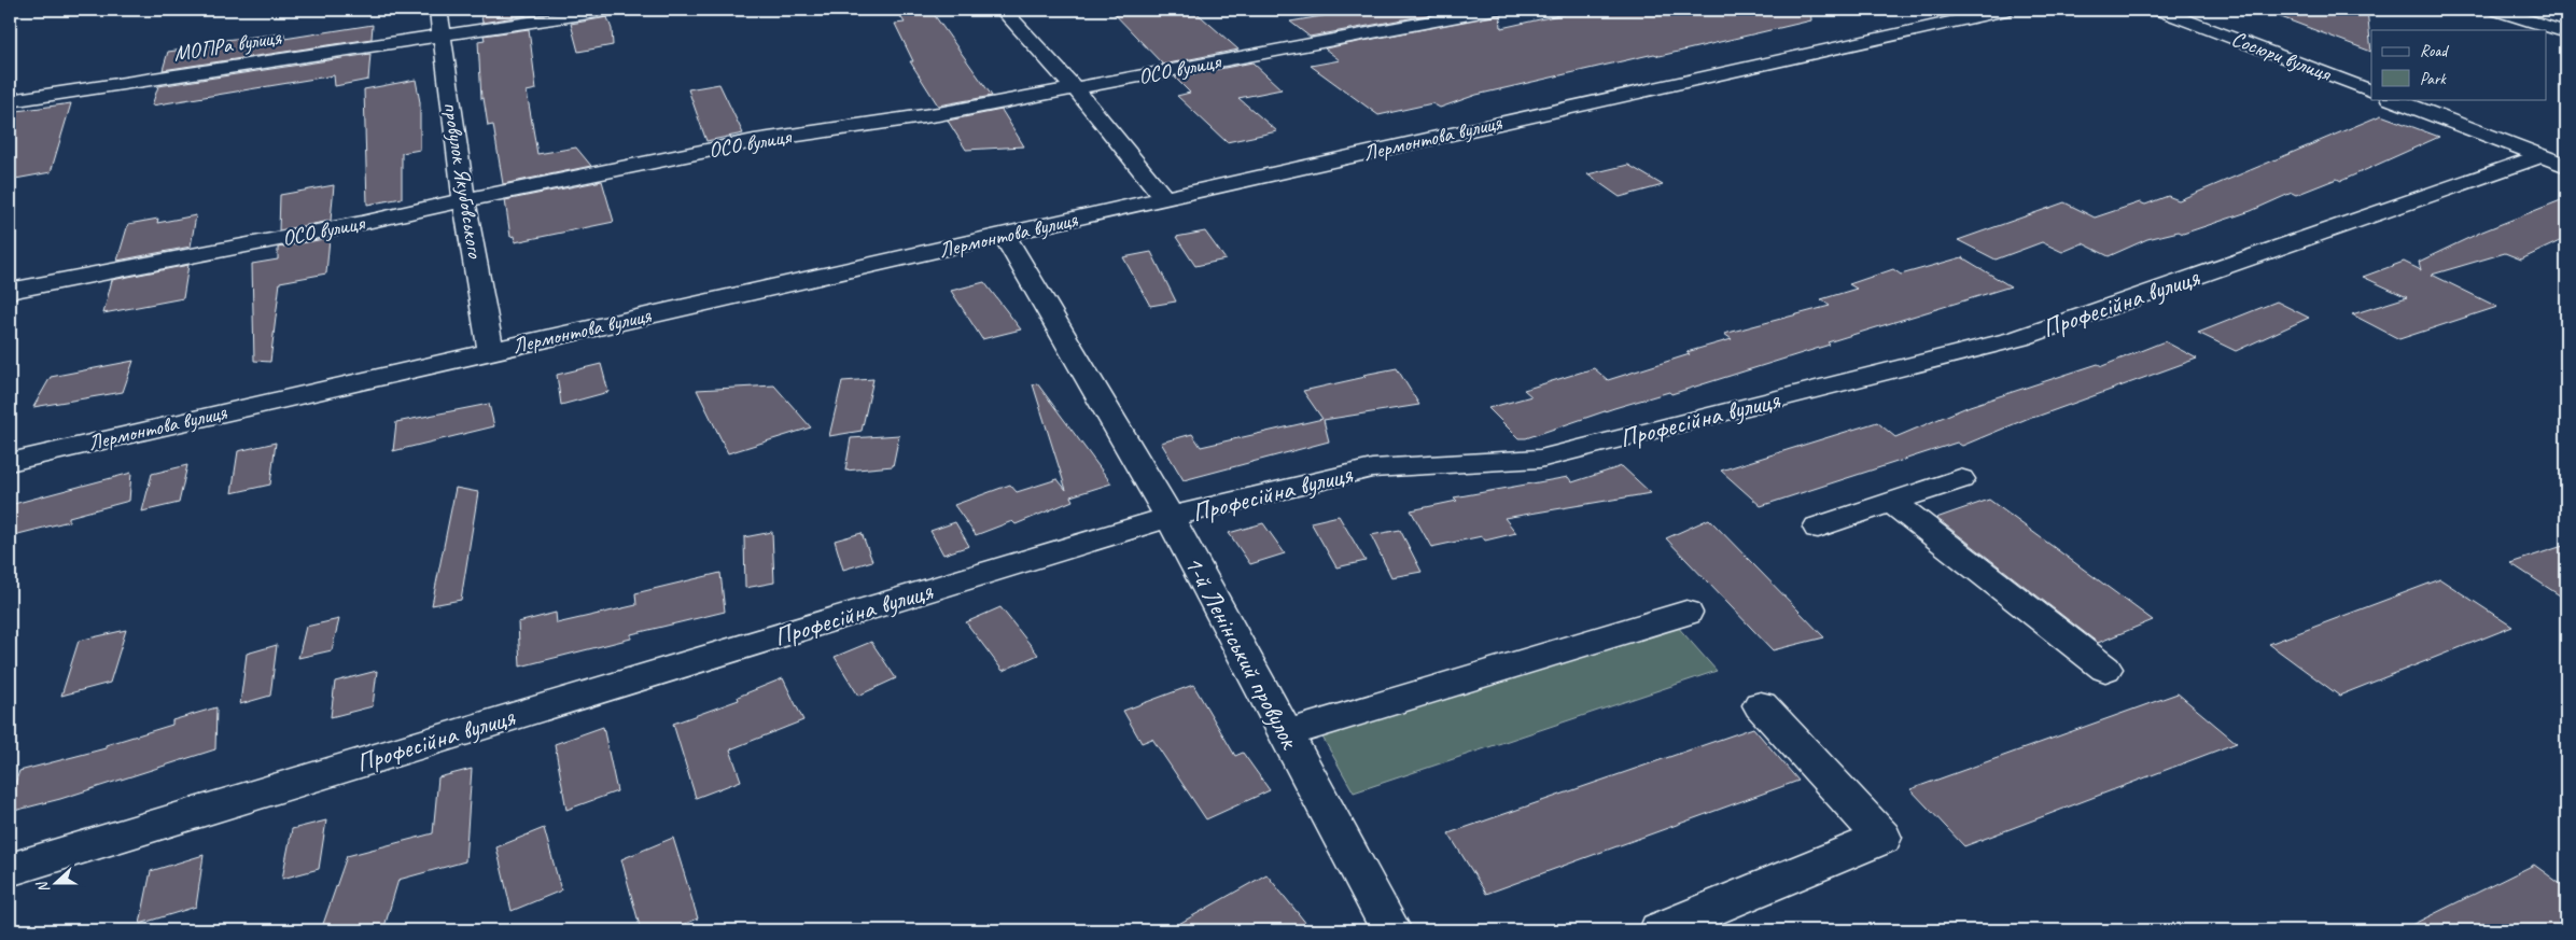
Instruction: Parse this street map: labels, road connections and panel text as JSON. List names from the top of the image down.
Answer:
{
  "streets": {
    "street": [
      "МОПРа вулиця",
      "Сосюри вулиця",
      "ОСО вулиця",
      "Лермонтова вулиця",
      "провулок Якубовського",
      "Професійна вулиця",
      "1-й Ленінський провулок"
    ]
  },
  "crossings": [
    ["МОПРа вулиця", "провулок Якубовського"],
    ["ОСО вулиця", "провулок Якубовського"],
    ["Лермонтова вулиця", "провулок Якубовського"],
    ["Лермонтова вулиця", "1-й Ленінський провулок"],
    ["Професійна вулиця", "1-й Ленінський провулок"]
  ],
  "legend": ["Road", "Park"],
  "north": "left"
}
